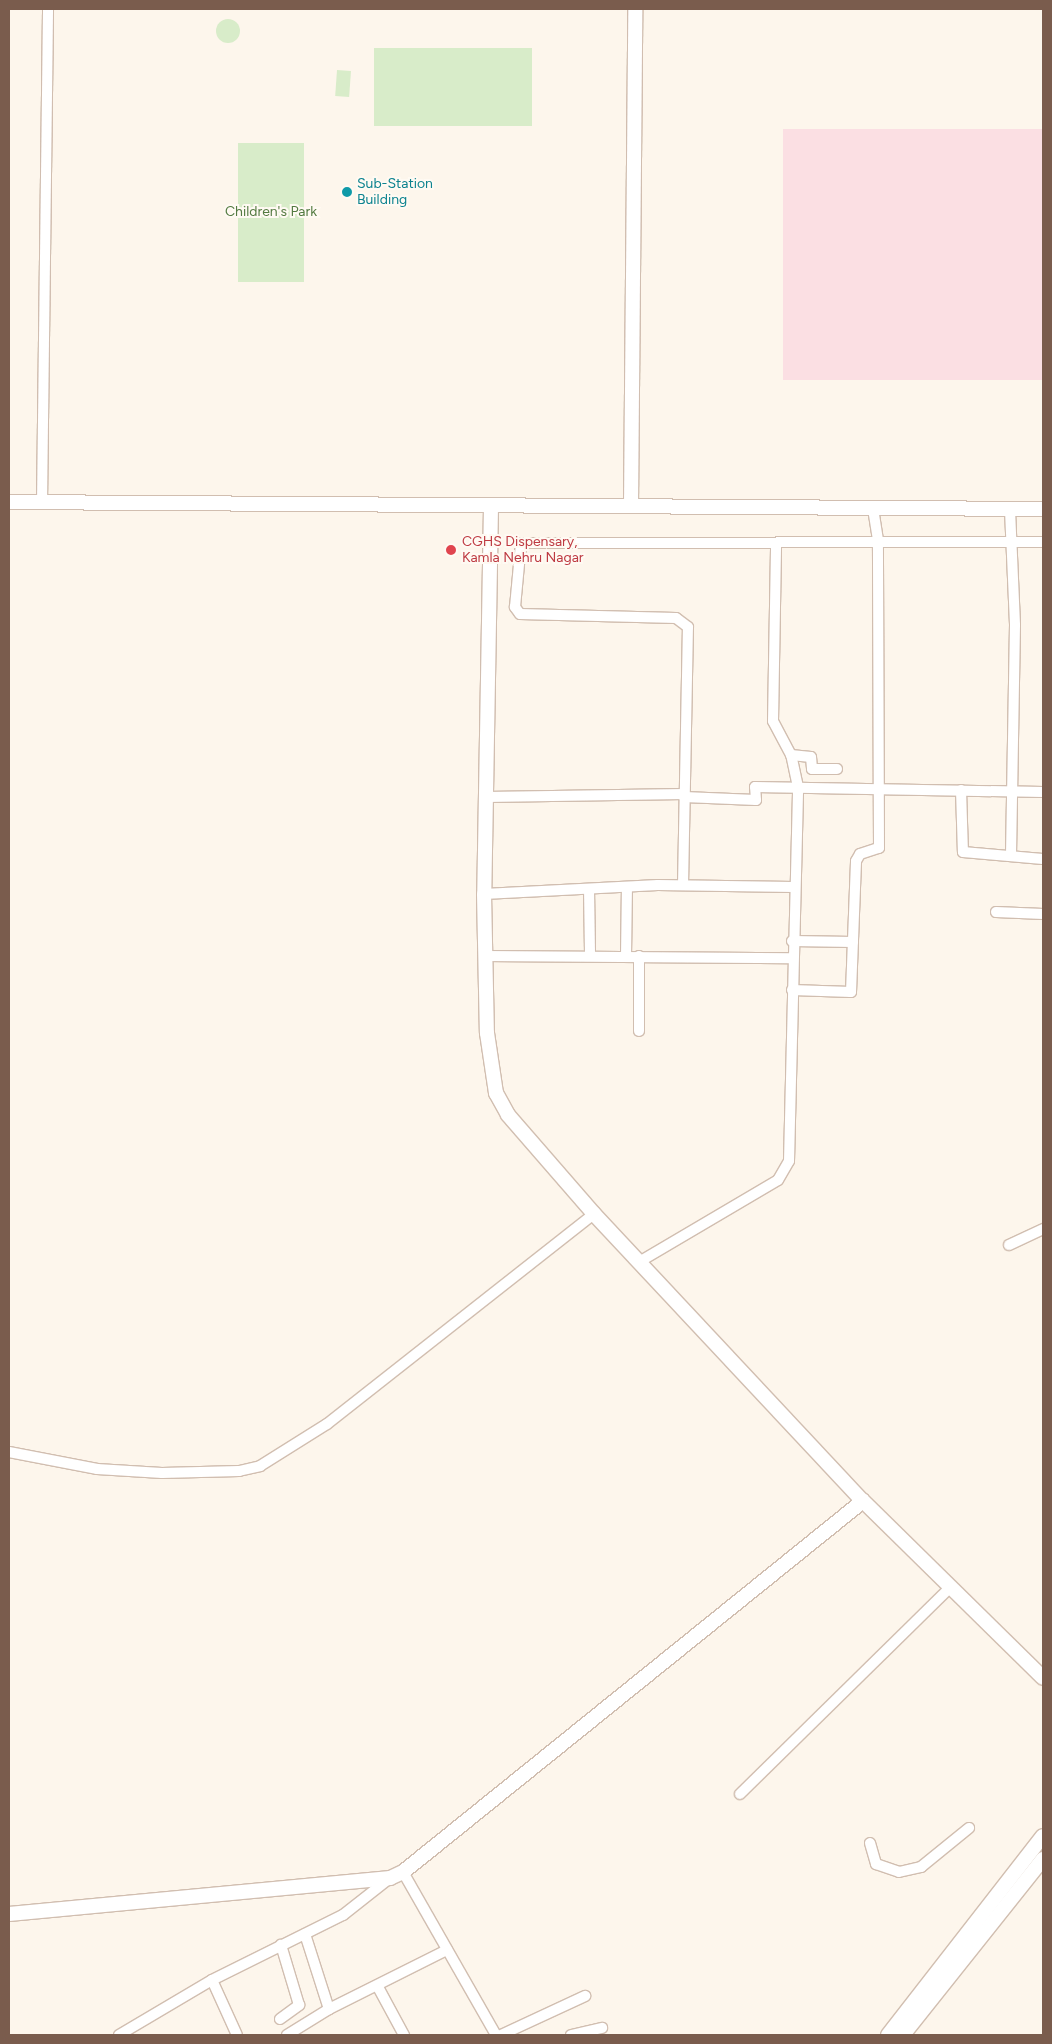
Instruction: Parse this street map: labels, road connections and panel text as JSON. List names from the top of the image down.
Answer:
{
  "parks": ["Children's Park"],
  "places": ["Sub-Station Building", "CGHS Dispensary, Kamla Nehru Nagar"]
}
